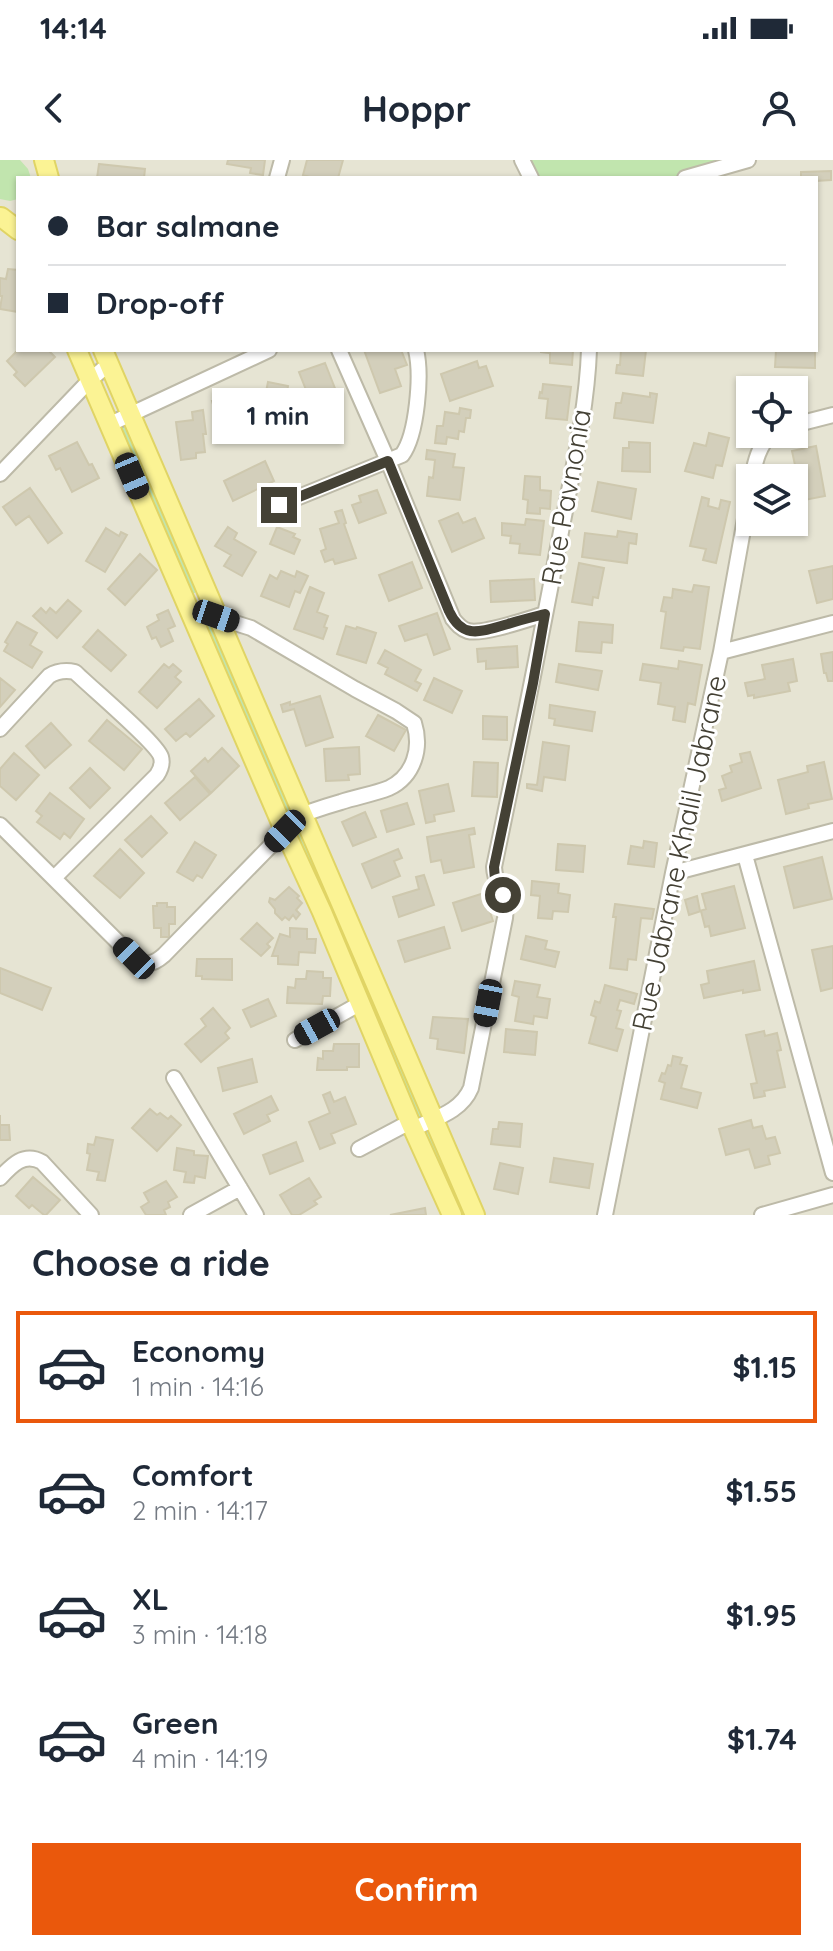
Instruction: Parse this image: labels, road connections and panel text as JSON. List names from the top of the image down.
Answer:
{
  "streets": {
    "street": ["Rue Pavnonia", "Rue Jabrane Khalil Jabrane"]
  },
  "page": {
    "status": "14:14",
    "header": "Hoppr",
    "banner": ["Bar salmane", "Drop-off"],
    "bubble": "1 min",
    "heading": "Choose a ride",
    "list": [
      {
        "name": "Economy",
        "note": "1 min · 14:16",
        "value": "$1.15"
      },
      {
        "name": "Comfort",
        "note": "2 min · 14:17",
        "value": "$1.55"
      },
      {
        "name": "XL",
        "note": "3 min · 14:18",
        "value": "$1.95"
      },
      {
        "name": "Green",
        "note": "4 min · 14:19",
        "value": "$1.74"
      }
    ],
    "buttons": "Confirm"
  }
}
